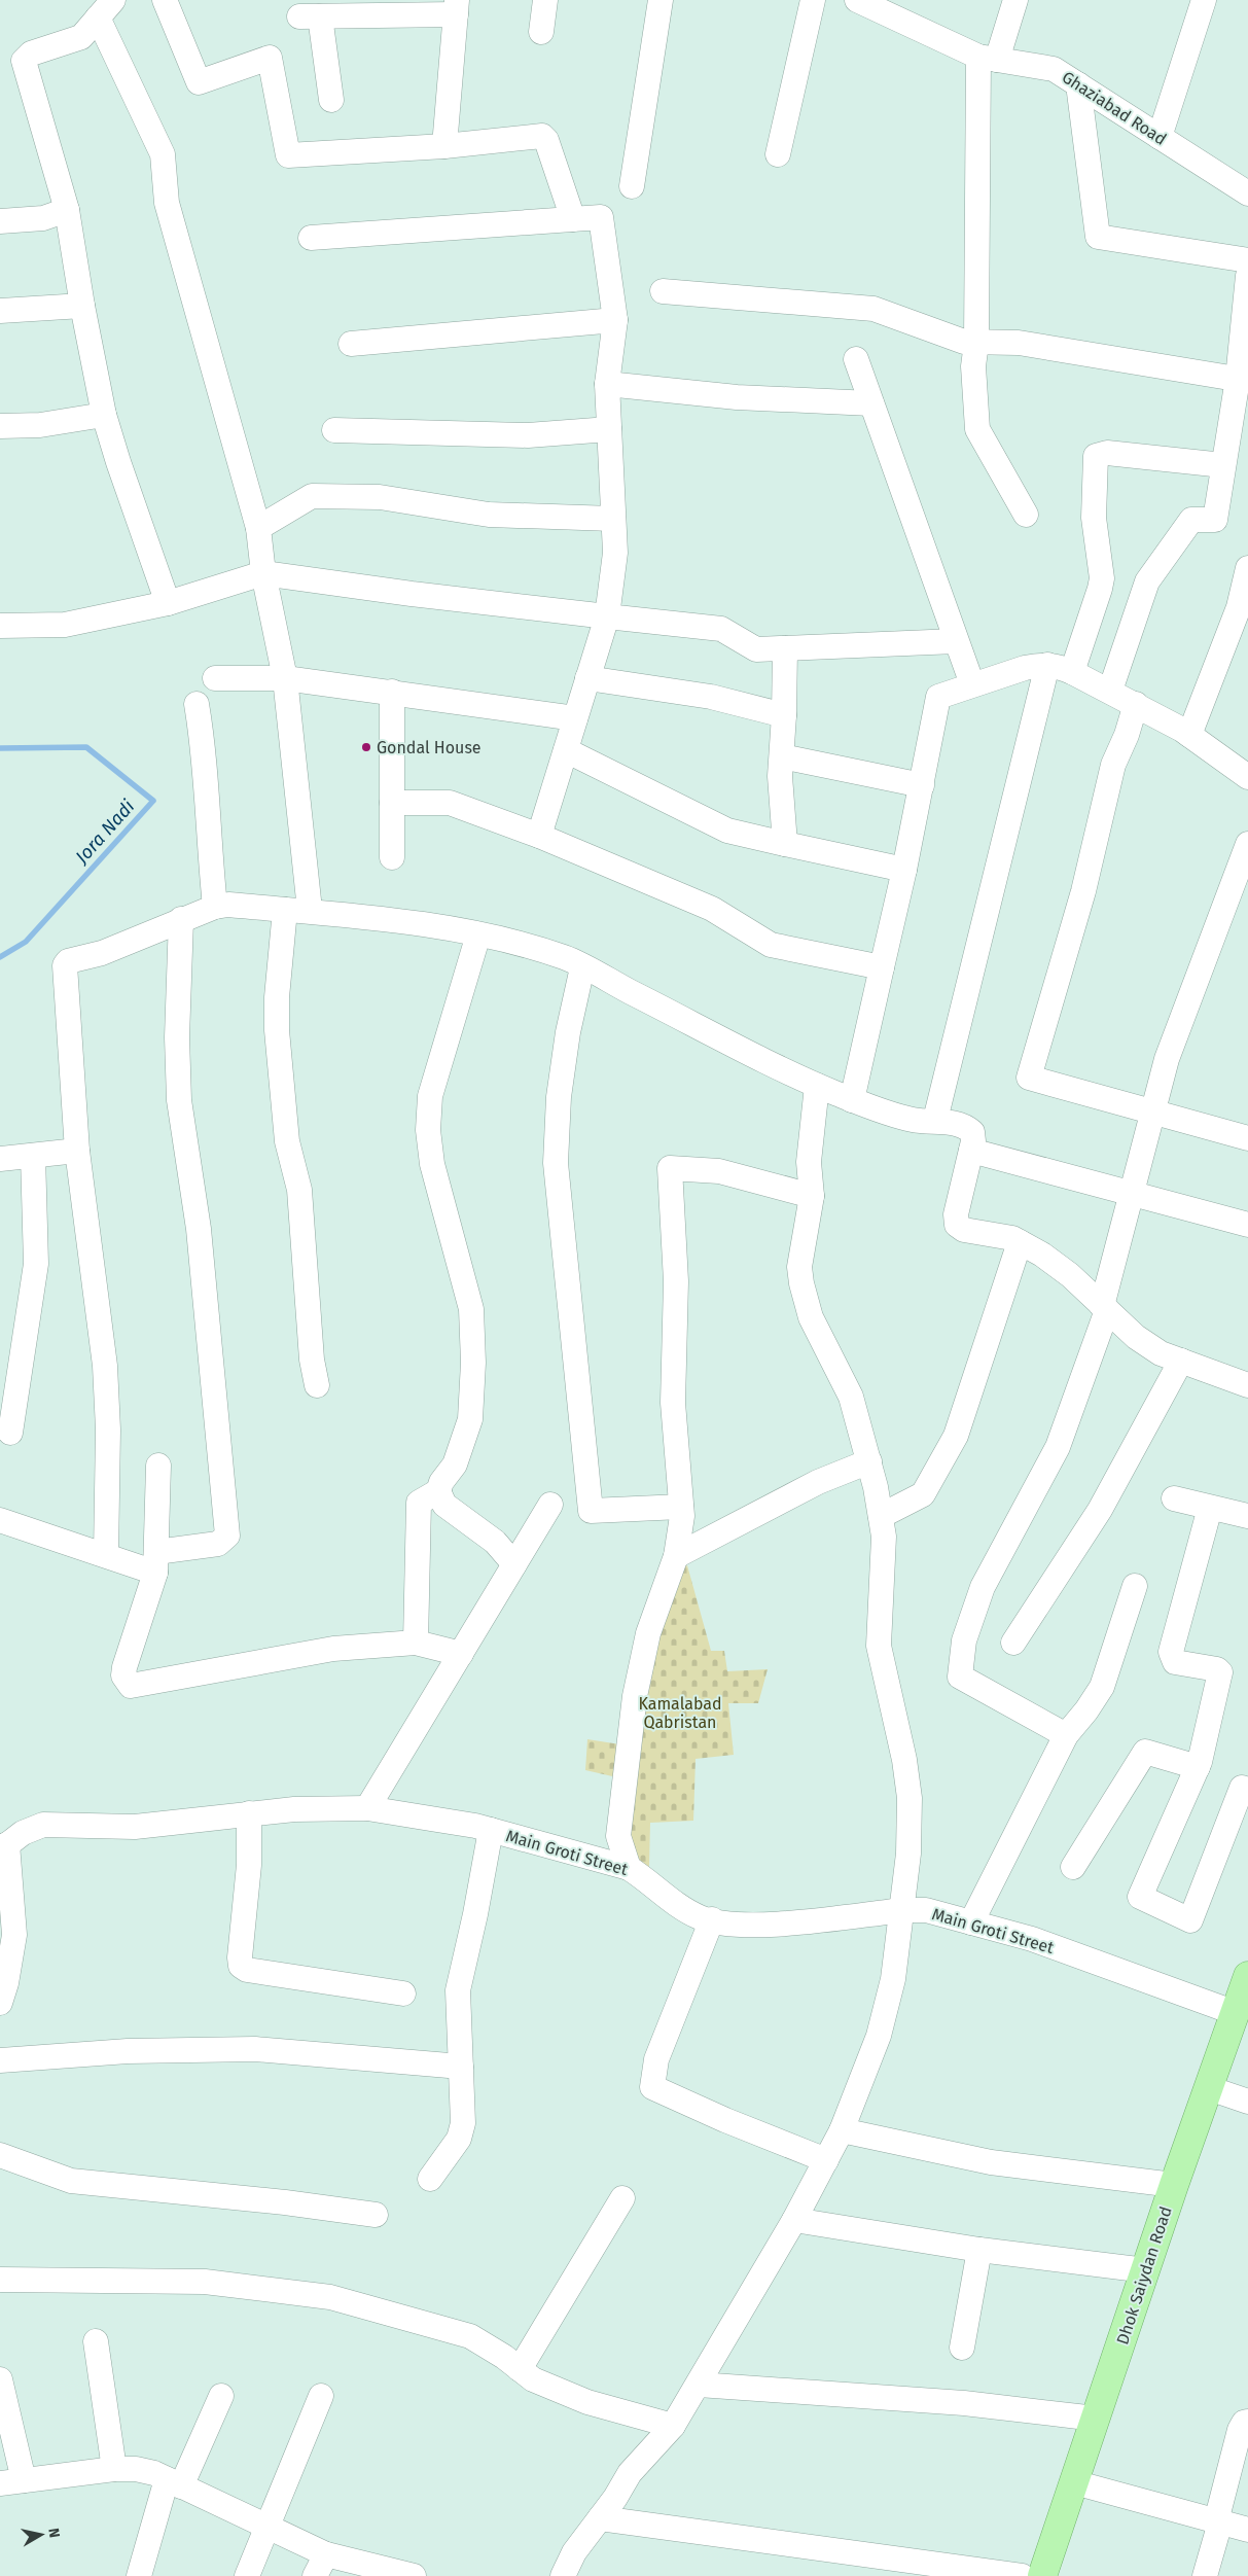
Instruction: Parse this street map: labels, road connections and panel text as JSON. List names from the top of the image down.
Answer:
{
  "streets": {
    "main road": ["Dhok Saiydan Road"],
    "street": ["Ghaziabad Road", "Main Groti Street"]
  },
  "crossings": [
    ["Main Groti Street", "Dhok Saiydan Road"]
  ],
  "water": ["Jora Nadi"],
  "parks": ["Kamalabad Qabristan"],
  "places": ["Gondal House"],
  "north": "right"
}
